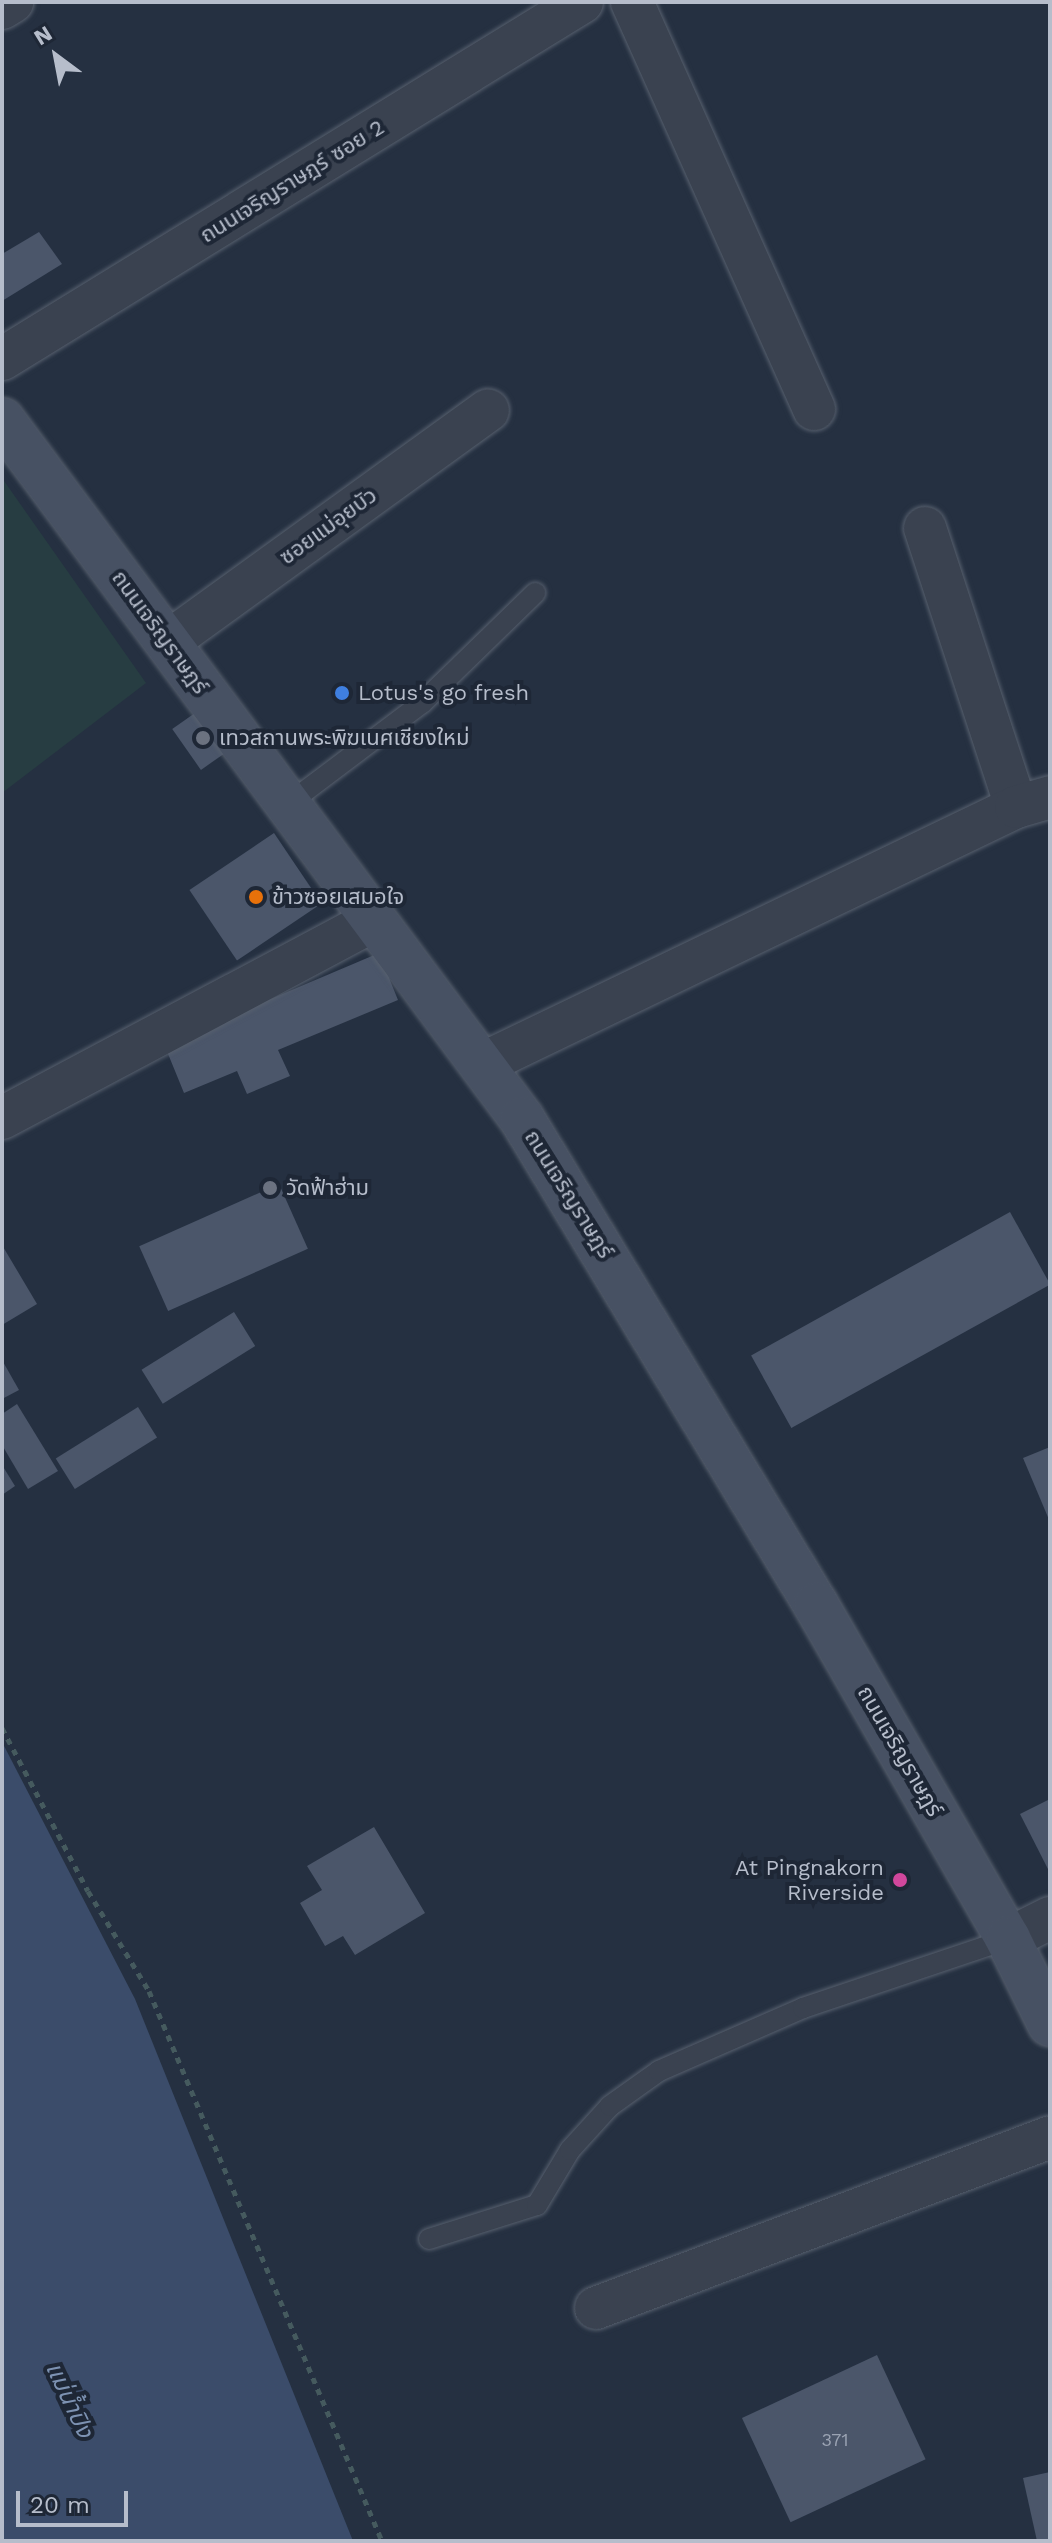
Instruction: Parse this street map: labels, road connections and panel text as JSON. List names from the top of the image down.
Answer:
{
  "streets": {
    "main road": ["ถนนเจริญราษฎร์"],
    "street": ["ถนนเจริญราษฎร์ ซอย 2", "ซอยแม่อุยบัว"]
  },
  "crossings": [
    ["ซอยแม่อุยบัว", "ถนนเจริญราษฎร์"]
  ],
  "water": ["แม่น้ำปิง"],
  "places": [
    "Lotus's go fresh",
    "เทวสถานพระพิฆเนศเชียงใหม่",
    "ข้าวซอยเสมอใจ",
    "วัดฟ้าฮ่าม",
    "At Pingnakorn Riverside"
  ],
  "house_numbers": ["371"],
  "scale_bar": "20 m",
  "north": "top left"
}
